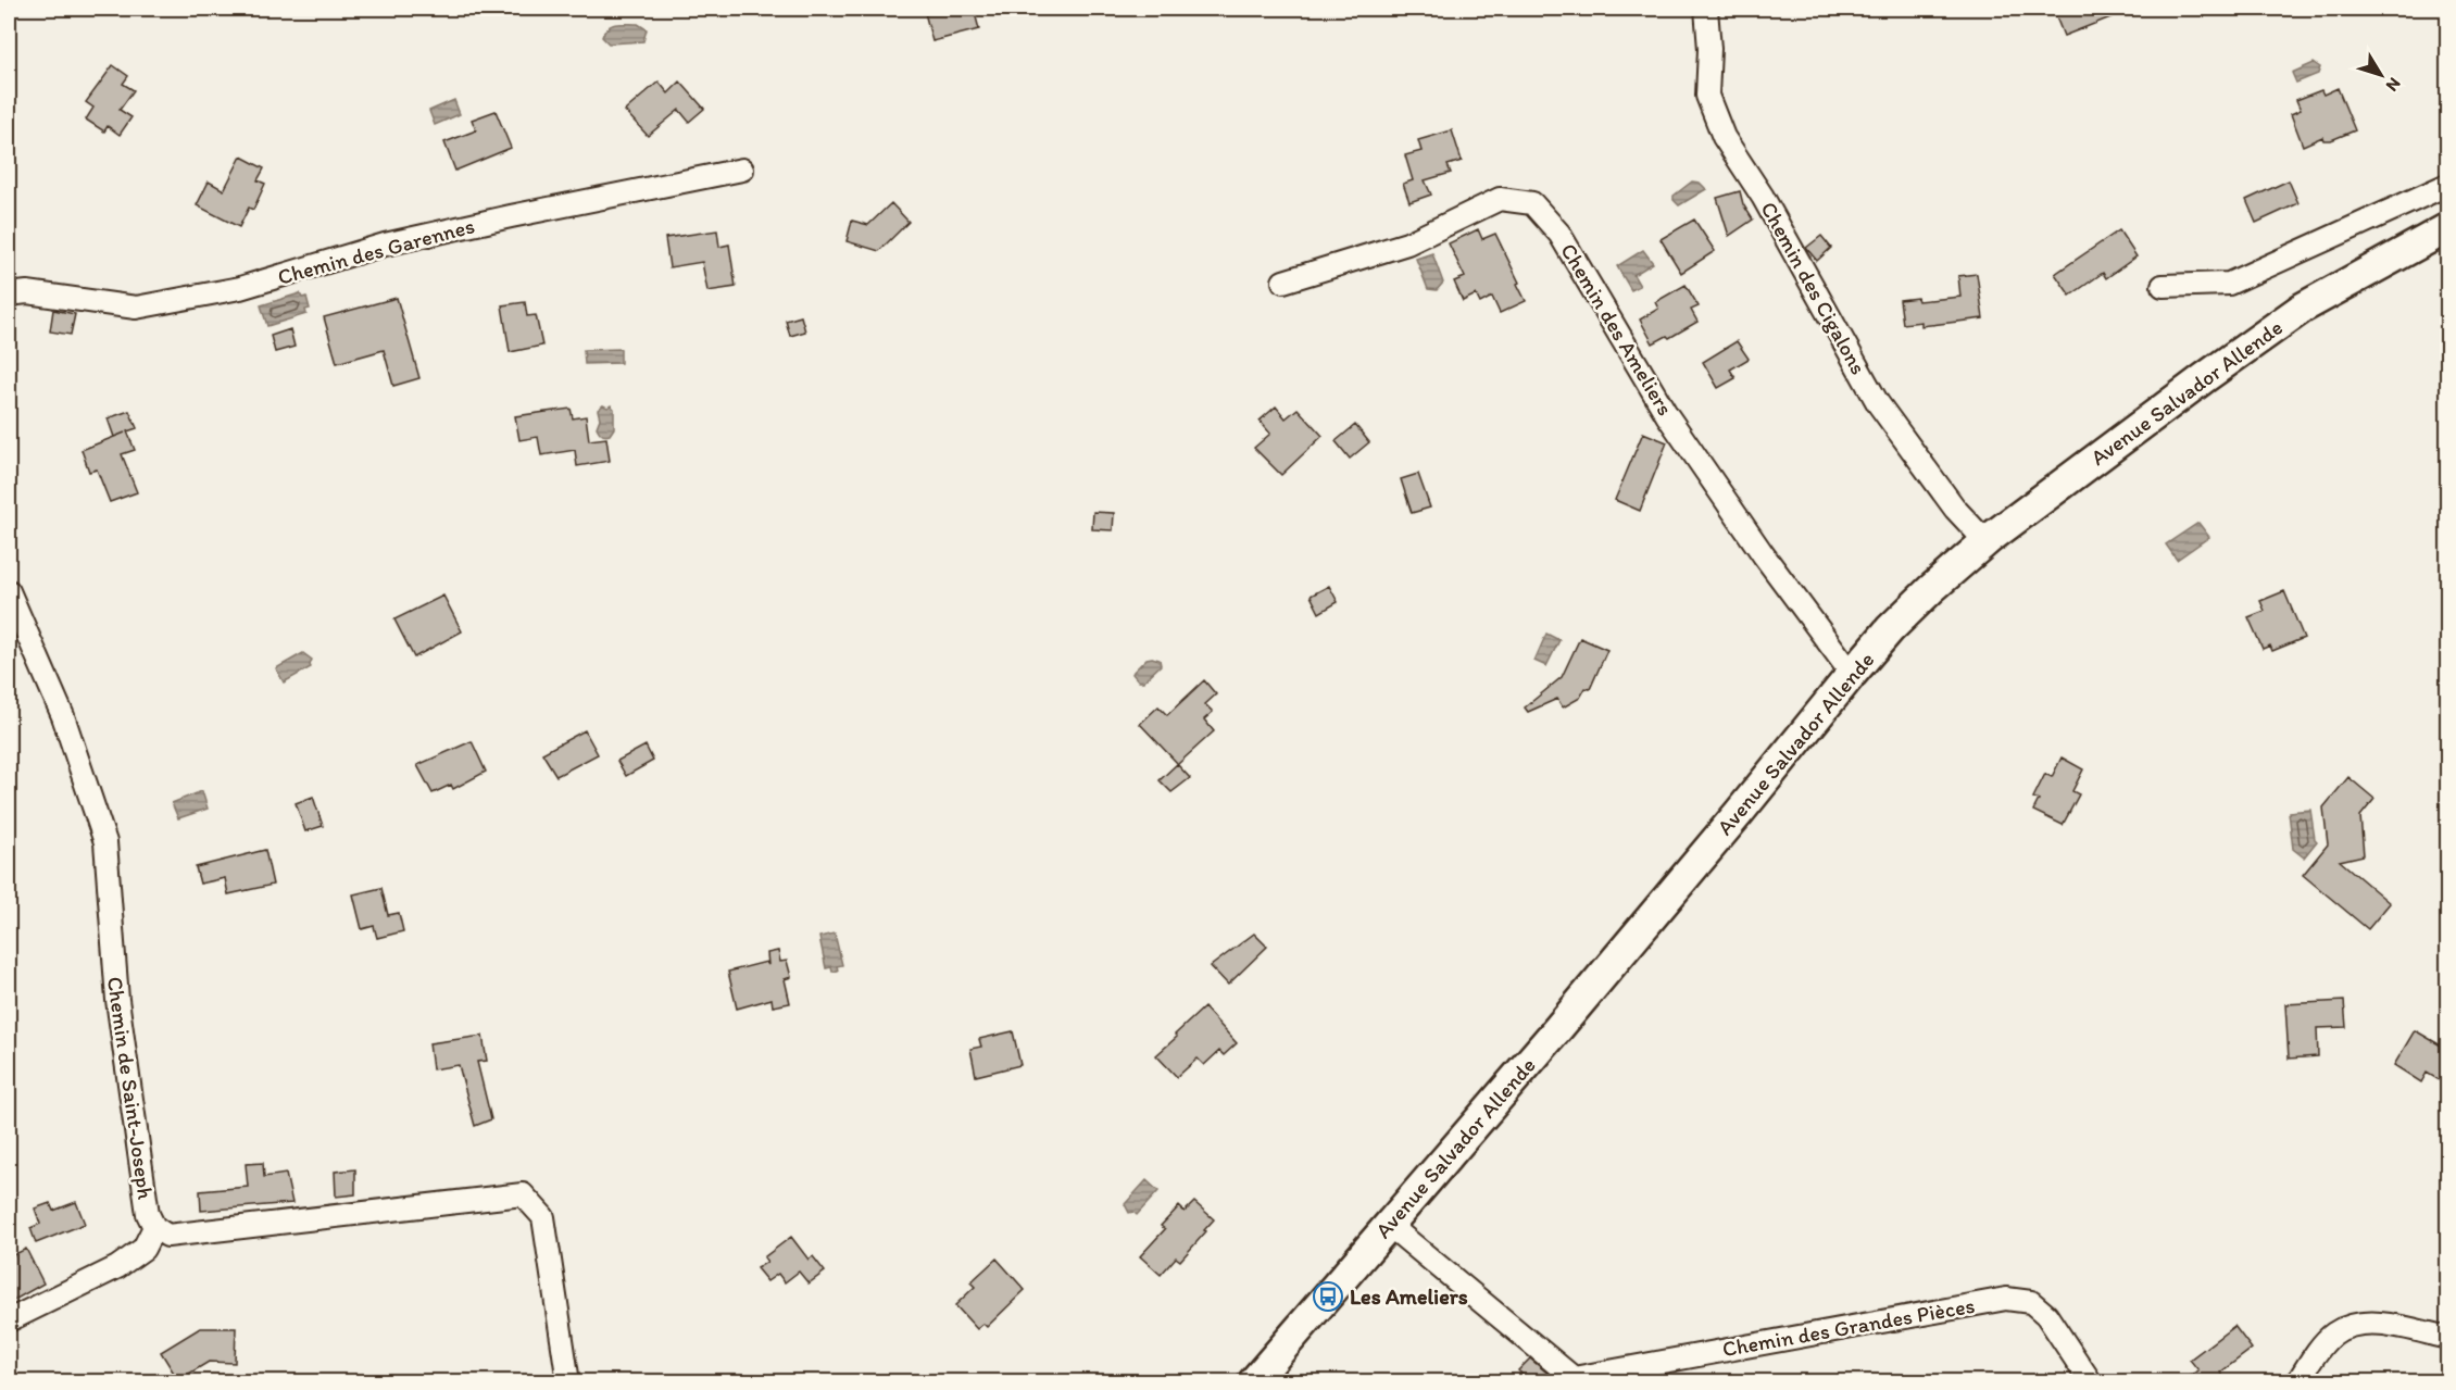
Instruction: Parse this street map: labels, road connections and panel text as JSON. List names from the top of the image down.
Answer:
{
  "streets": {
    "main road": ["Avenue Salvador Allende"],
    "street": [
      "Chemin des Garennes",
      "Chemin des Cigalons",
      "Chemin des Ameliers",
      "Chemin de Saint-Joseph",
      "Chemin des Grandes Pièces"
    ]
  },
  "crossings": [
    ["Chemin des Cigalons", "Avenue Salvador Allende"],
    ["Chemin des Ameliers", "Avenue Salvador Allende"],
    ["Avenue Salvador Allende", "Chemin des Grandes Pièces"]
  ],
  "places": {
    "bus stop": ["Les Ameliers"]
  },
  "north": "bottom right"
}
